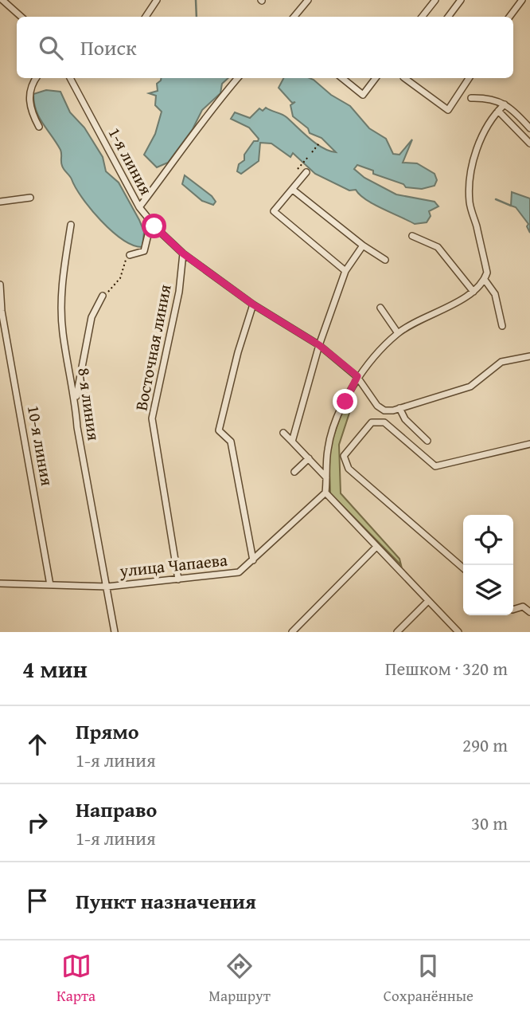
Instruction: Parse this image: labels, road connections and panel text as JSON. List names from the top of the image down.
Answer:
{
  "streets": {
    "street": [
      "1-я линия",
      "Восточная линия",
      "8-я линия",
      "10-я линия",
      "улица Чапаева"
    ]
  },
  "crossings": [
    ["1-я линия", "Восточная линия"],
    ["Восточная линия", "улица Чапаева"],
    ["8-я линия", "улица Чапаева"],
    ["10-я линия", "улица Чапаева"]
  ],
  "page": {
    "search": "Поиск",
    "heading": ["4 мин", "Пешком · 320 m"],
    "list": [
      ["Прямо", "1-я линия", "290 m"],
      ["Направо", "1-я линия", "30 m"],
      "Пункт назначения"
    ],
    "nav": ["Карта", "Маршрут", "Сохранённые"]
  }
}
